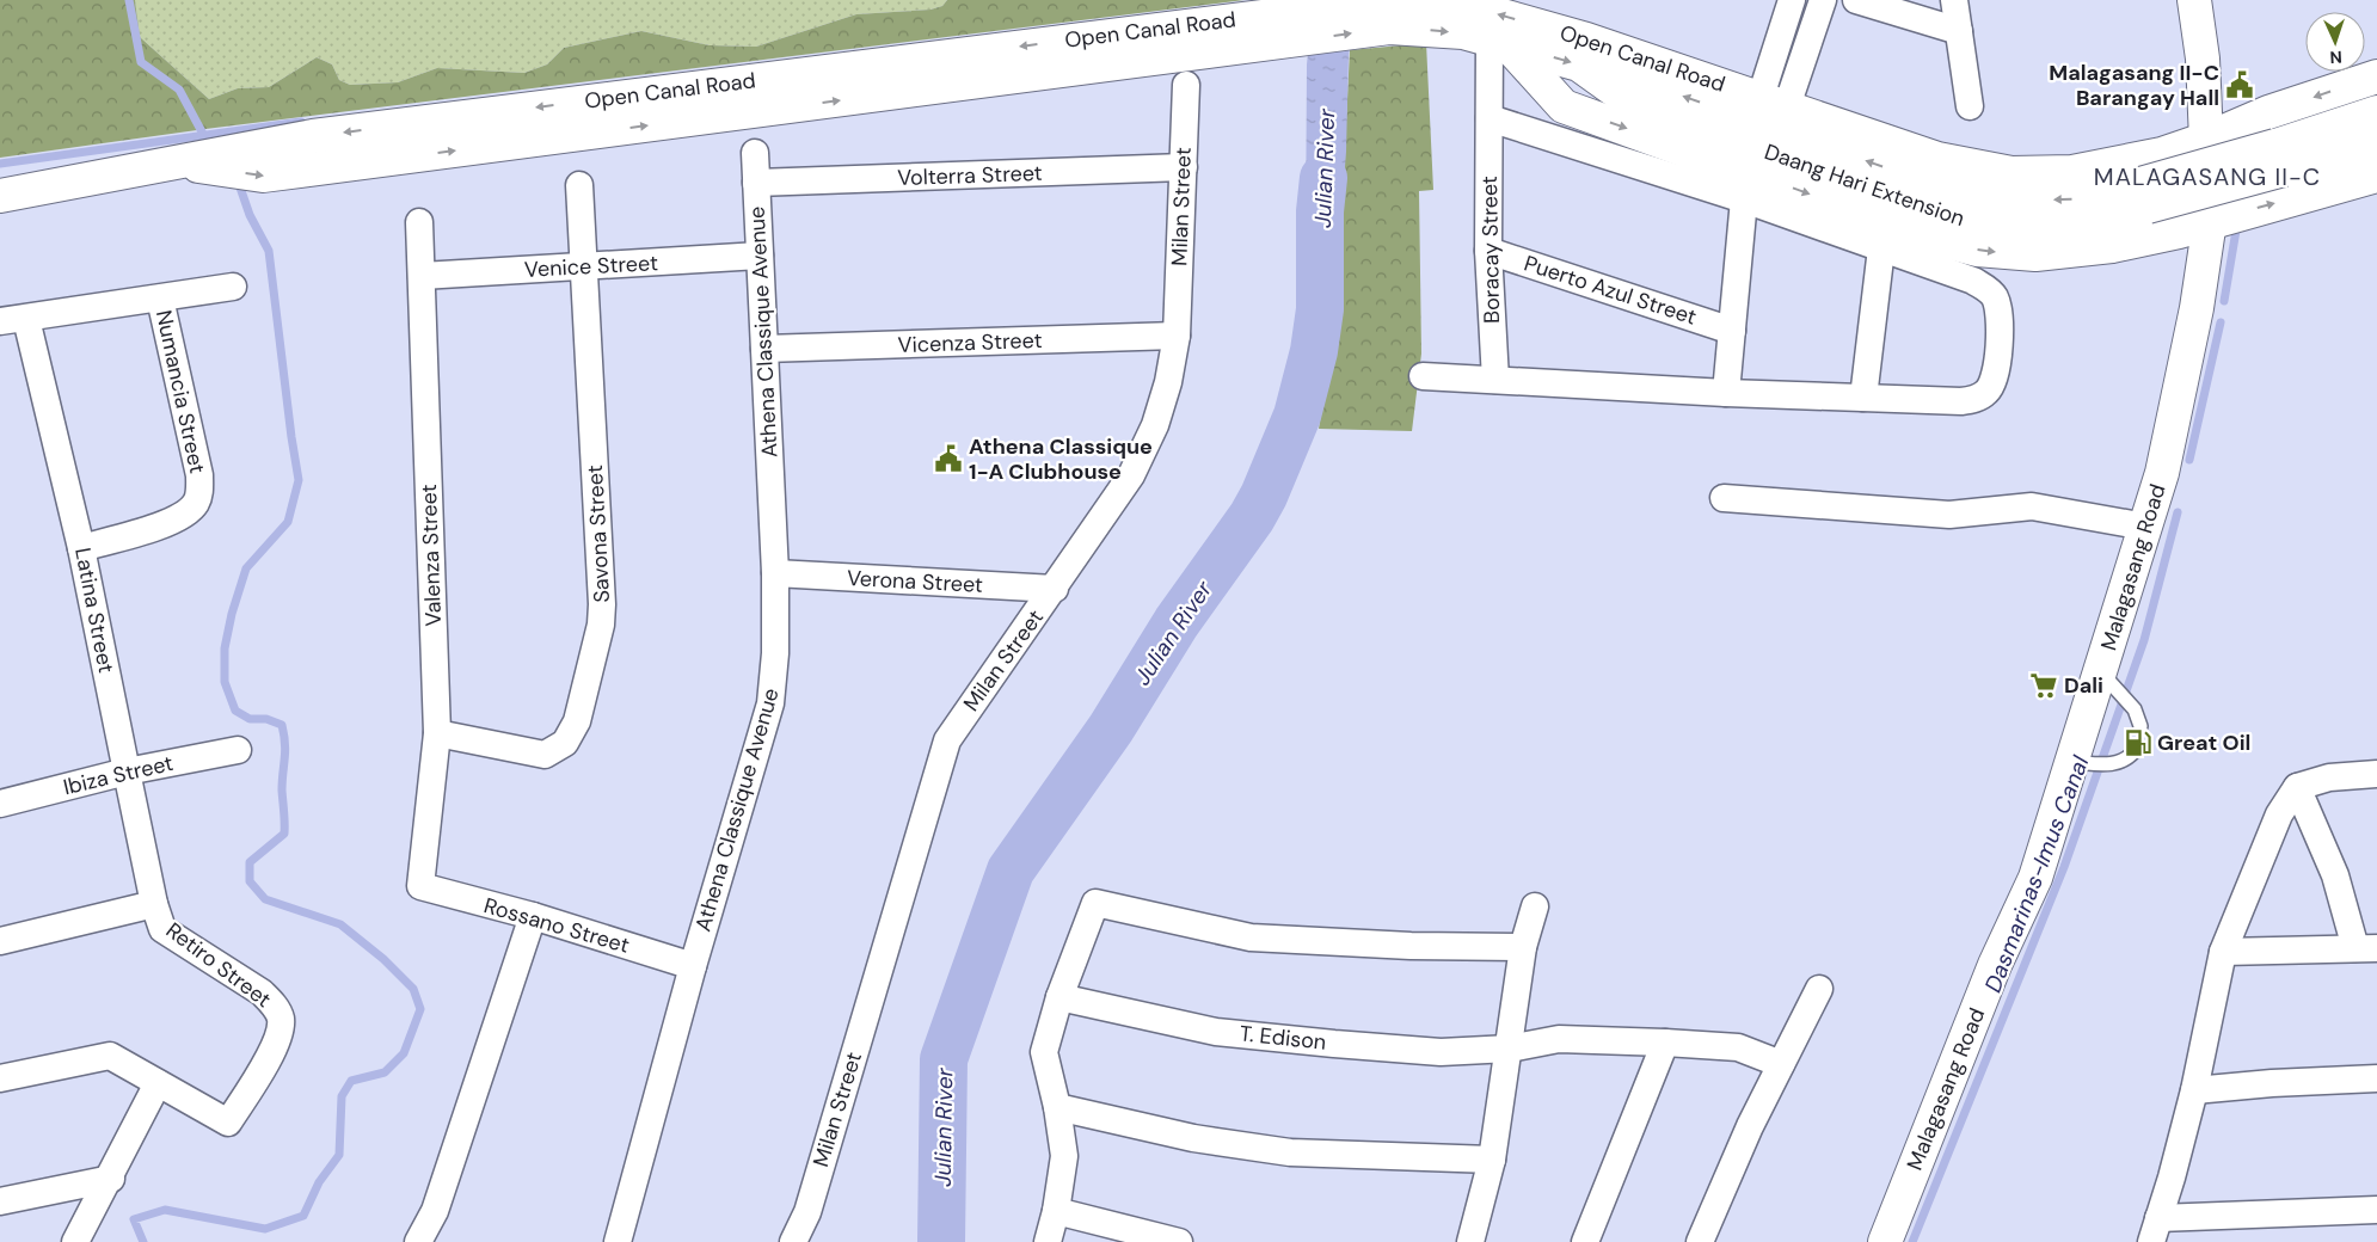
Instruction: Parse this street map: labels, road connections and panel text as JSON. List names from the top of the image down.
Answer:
{
  "streets": {
    "main road": ["Open Canal Road", "Daang Hari Extension", "Malagasang Road"],
    "street": [
      "Volterra Street",
      "Milan Street",
      "Boracay Street",
      "Venice Street",
      "Puerto Azul Street",
      "Athena Classique Avenue",
      "Vicenza Street",
      "Numancia Street",
      "Savona Street",
      "Valenza Street",
      "Verona Street",
      "Latina Street",
      "Ibiza Street",
      "Rossano Street",
      "Retiro Street",
      "T. Edison"
    ]
  },
  "crossings": [
    ["Open Canal Road", "Daang Hari Extension"],
    ["Open Canal Road", "Malagasang Road"],
    ["Volterra Street", "Milan Street"],
    ["Volterra Street", "Athena Classique Avenue"],
    ["Daang Hari Extension", "Boracay Street"],
    ["Milan Street", "Vicenza Street"],
    ["Milan Street", "Verona Street"],
    ["Boracay Street", "Puerto Azul Street"],
    ["Venice Street", "Athena Classique Avenue"],
    ["Venice Street", "Savona Street"],
    ["Venice Street", "Valenza Street"],
    ["Athena Classique Avenue", "Vicenza Street"],
    ["Athena Classique Avenue", "Verona Street"],
    ["Athena Classique Avenue", "Rossano Street"],
    ["Numancia Street", "Latina Street"],
    ["Savona Street", "Valenza Street"],
    ["Valenza Street", "Rossano Street"],
    ["Latina Street", "Ibiza Street"],
    ["Latina Street", "Retiro Street"]
  ],
  "districts": ["MALAGASANG II-C"],
  "water": ["Julian River", "Dasmarinas-Imus Canal"],
  "places": {
    "public building": ["Malagasang II-C Barangay Hall", "Athena Classique 1-A Clubhouse"],
    "supermarket": ["Dali"],
    "fuel station": ["Great Oil"]
  },
  "north": "bottom"
}
